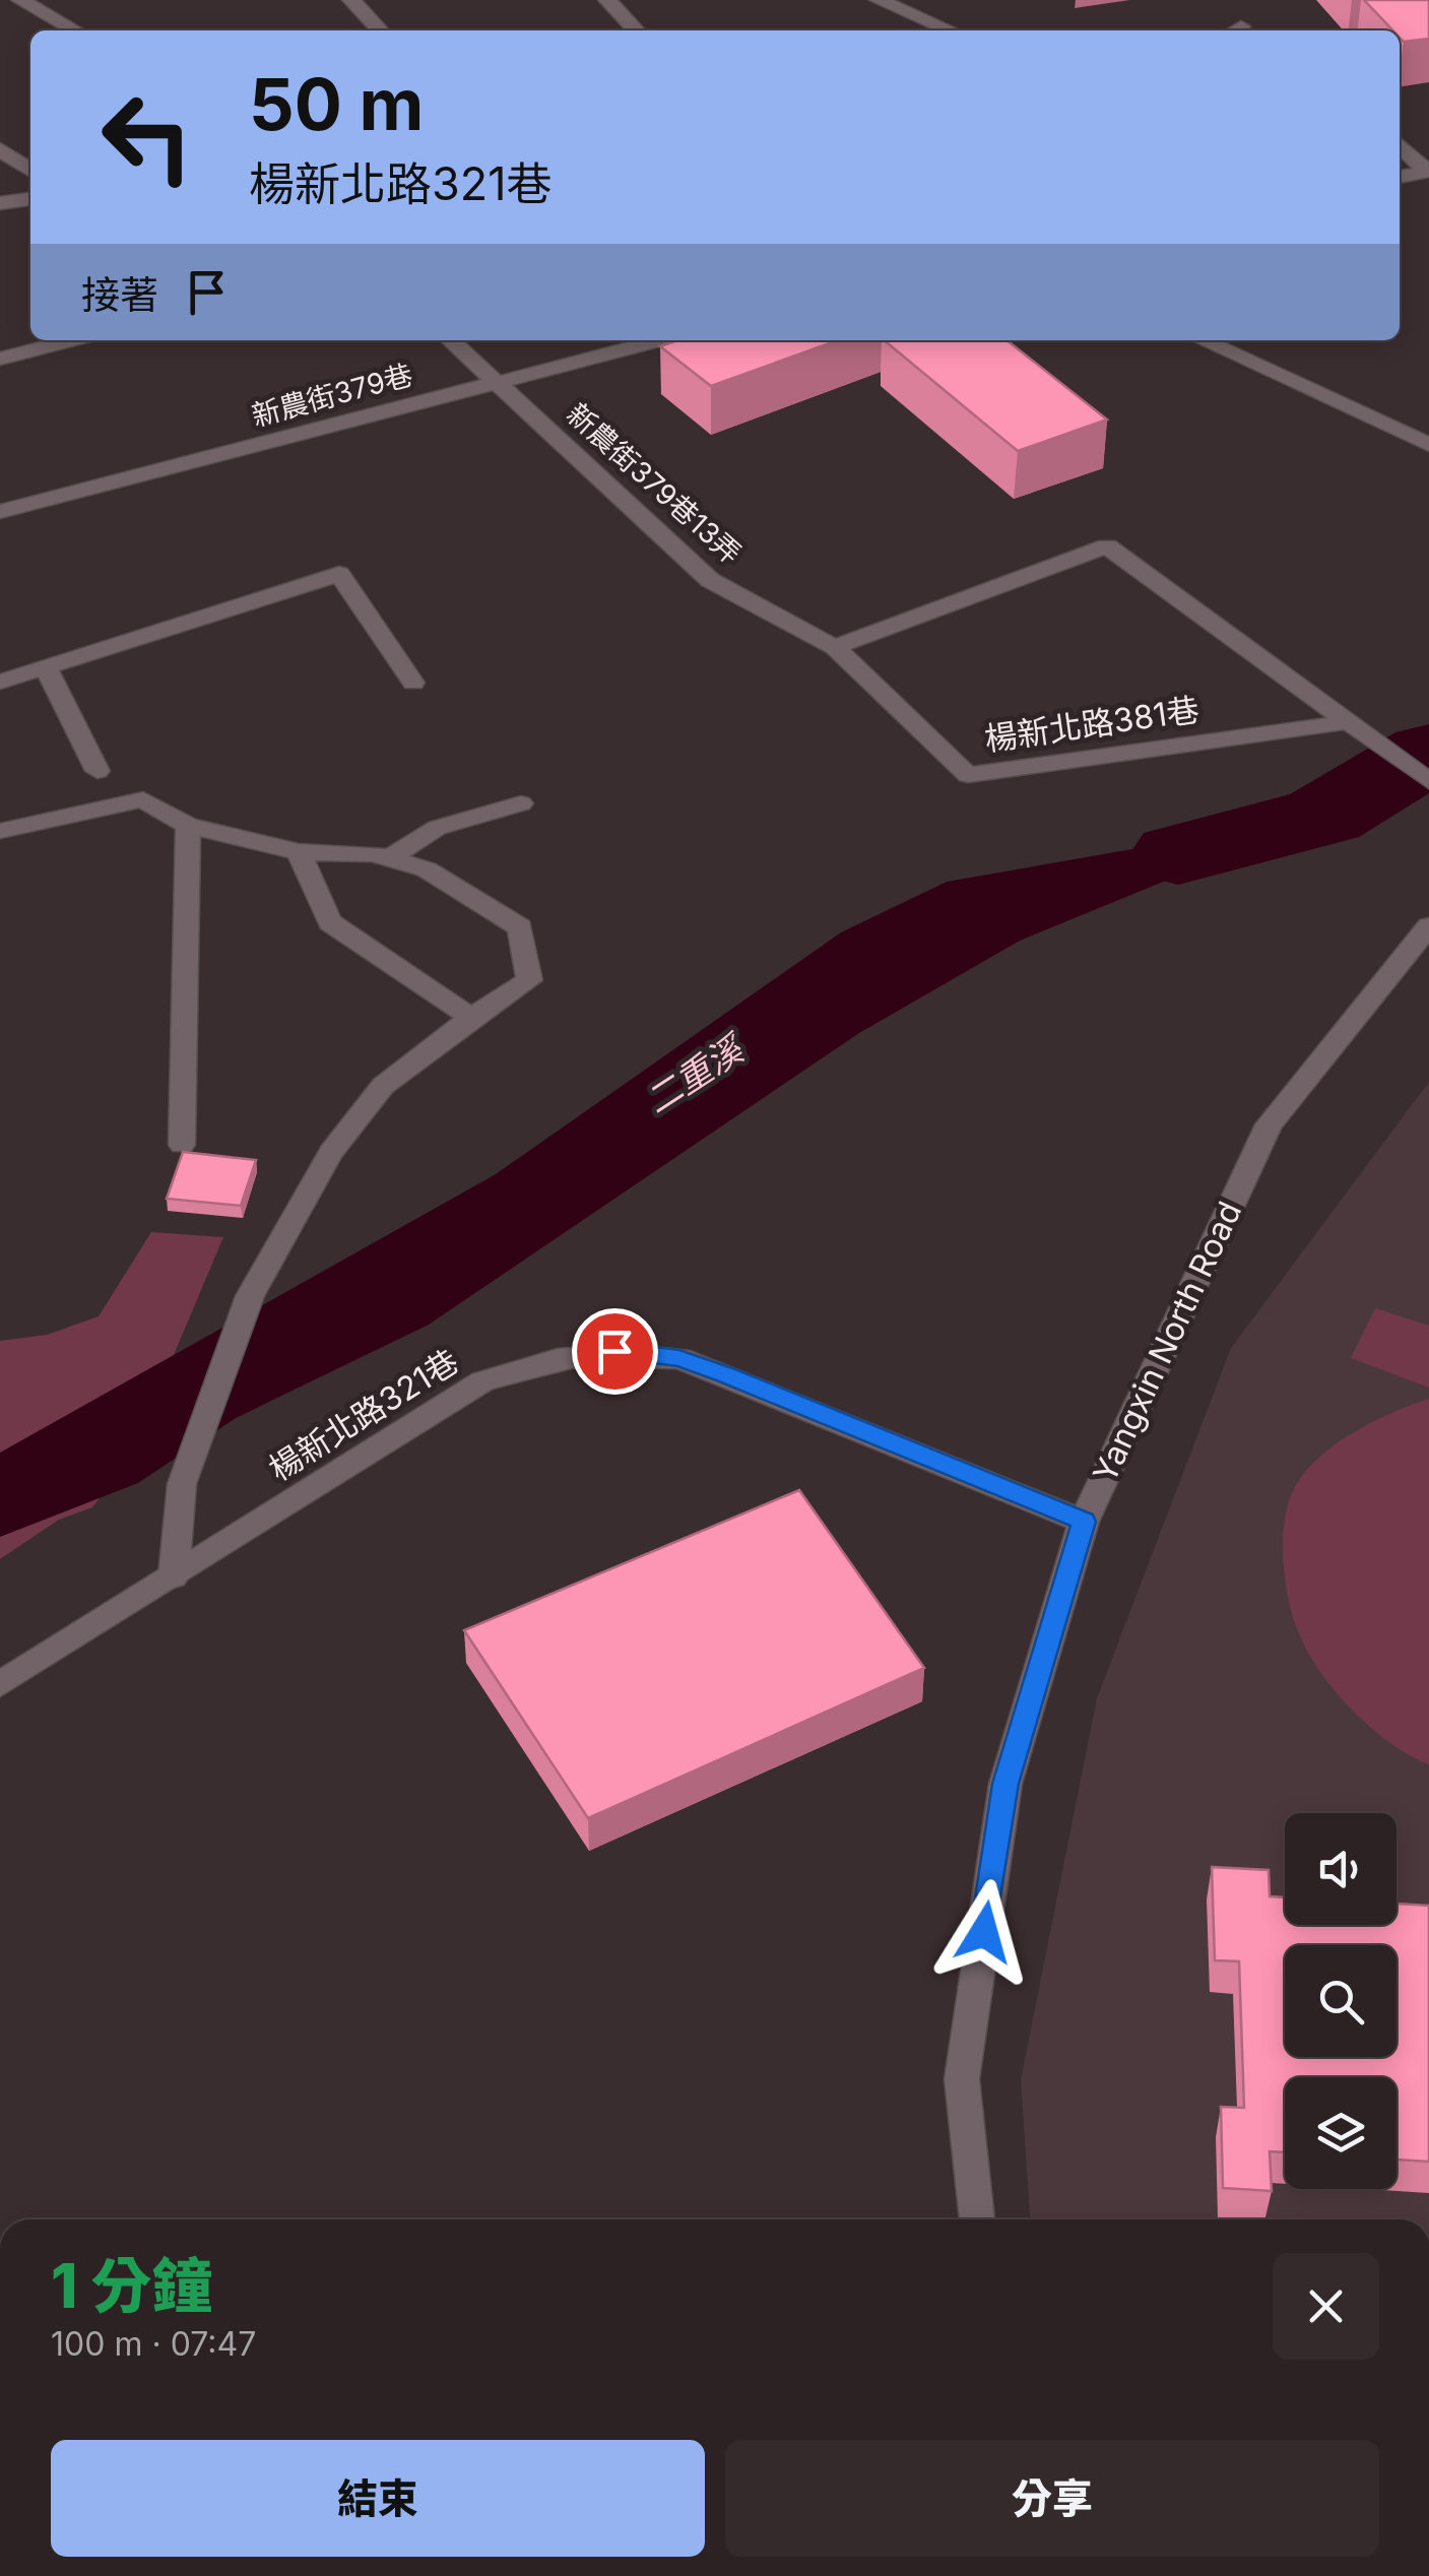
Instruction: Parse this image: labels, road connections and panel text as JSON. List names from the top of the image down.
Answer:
{
  "streets": {
    "street": [
      "新農街379巷",
      "新農街379巷13弄",
      "楊新北路381巷",
      "Yangxin North Road",
      "楊新北路321巷"
    ]
  },
  "crossings": [
    ["新農街379巷", "新農街379巷13弄"],
    ["新農街379巷13弄", "楊新北路381巷"],
    ["Yangxin North Road", "楊新北路321巷"]
  ],
  "water": ["二重溪"],
  "page": {
    "turn": ["50 m", "楊新北路321巷"],
    "then": "接著",
    "heading": ["1 分鐘", "100 m · 07:47"],
    "buttons": ["結束", "分享"]
  }
}
